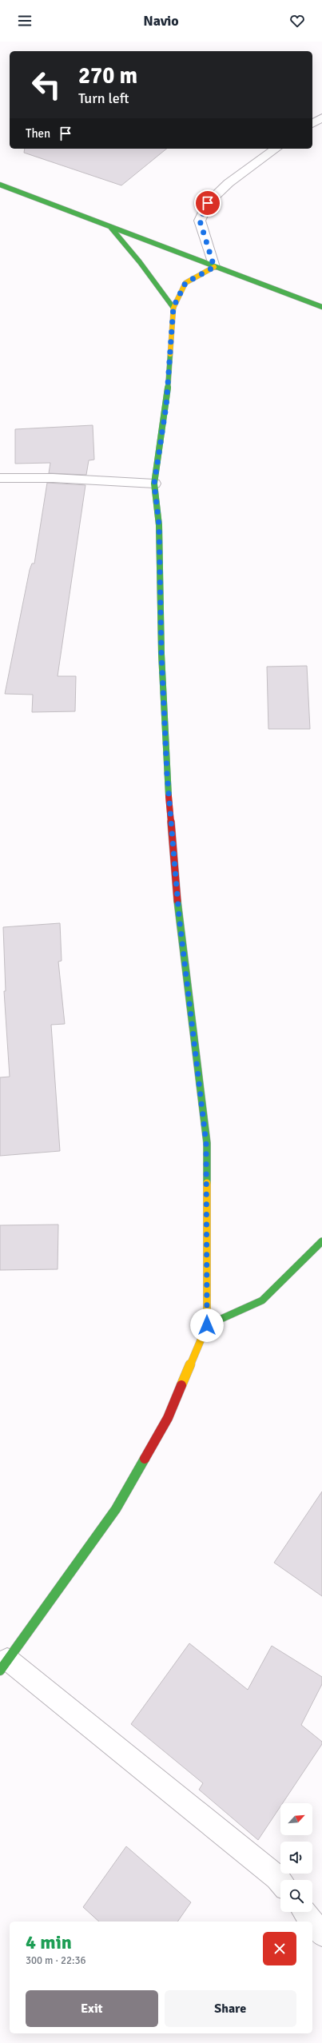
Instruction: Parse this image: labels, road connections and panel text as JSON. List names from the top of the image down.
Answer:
{
  "north": "top right",
  "page": {
    "header": "Navio",
    "turn": ["270 m", "Turn left"],
    "then": "Then",
    "heading": ["4 min", "300 m · 22:36"],
    "buttons": ["Exit", "Share"]
  }
}
